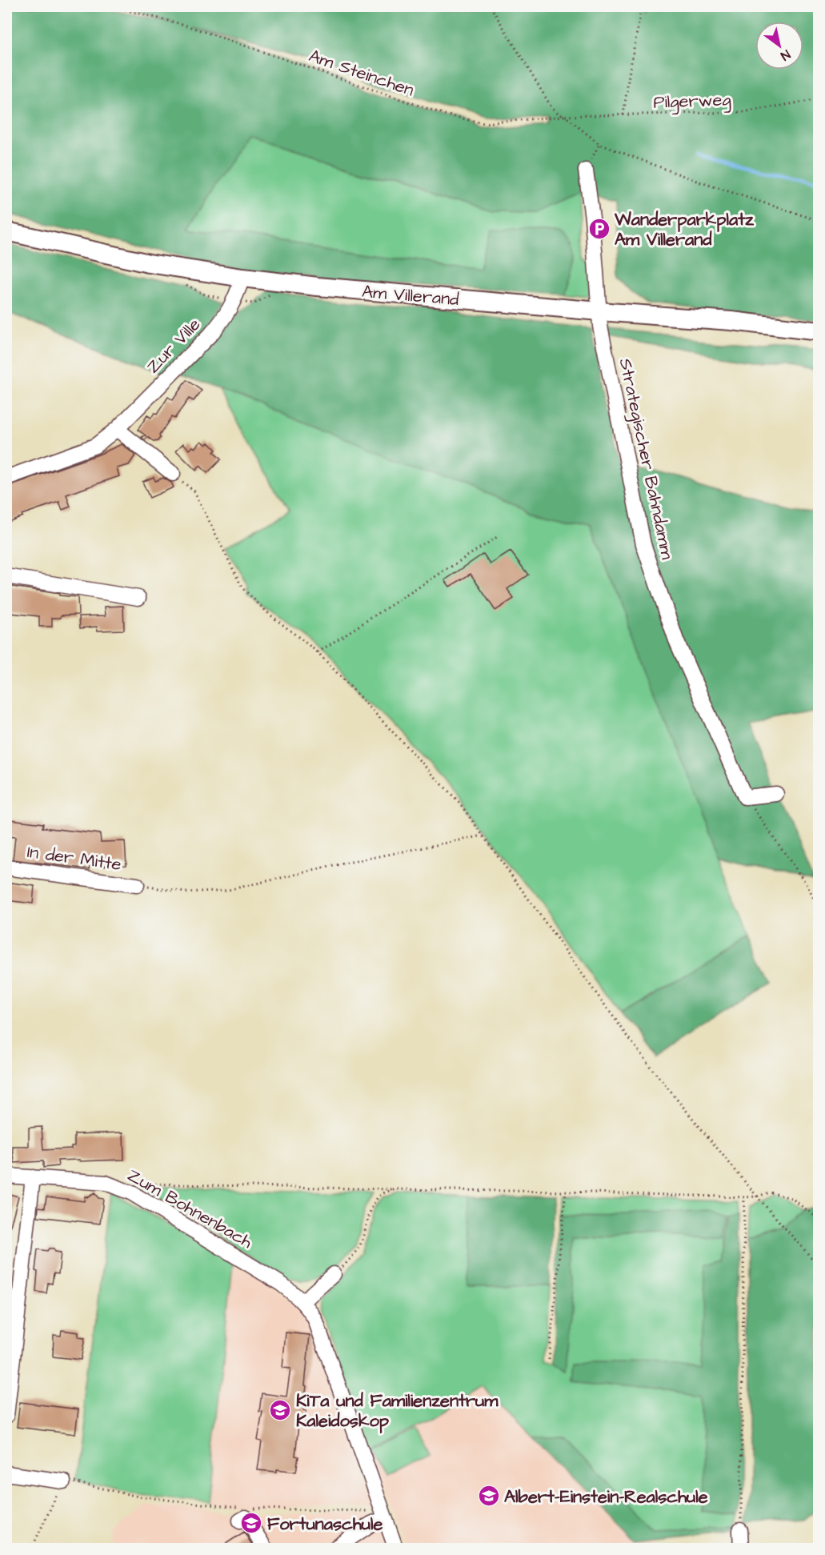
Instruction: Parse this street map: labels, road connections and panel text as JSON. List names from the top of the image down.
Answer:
{
  "streets": {
    "main road": ["Am Villerand"],
    "street": [
      "Zur Ville",
      "Strategischer Bahndamm",
      "In der Mitte",
      "Zum Bohnenbach"
    ],
    "path": ["Am Steinchen", "Pilgerweg"]
  },
  "crossings": [
    ["Am Steinchen", "Pilgerweg"],
    ["Am Villerand", "Zur Ville"],
    ["Am Villerand", "Strategischer Bahndamm"]
  ],
  "places": {
    "parking": ["Wanderparkplatz Am Villerand"],
    "school or university": ["KiTa und Familienzentrum Kaleidoskop", "Albert-Einstein-Realschule", "Fortunaschule"]
  },
  "north": "bottom right"
}
